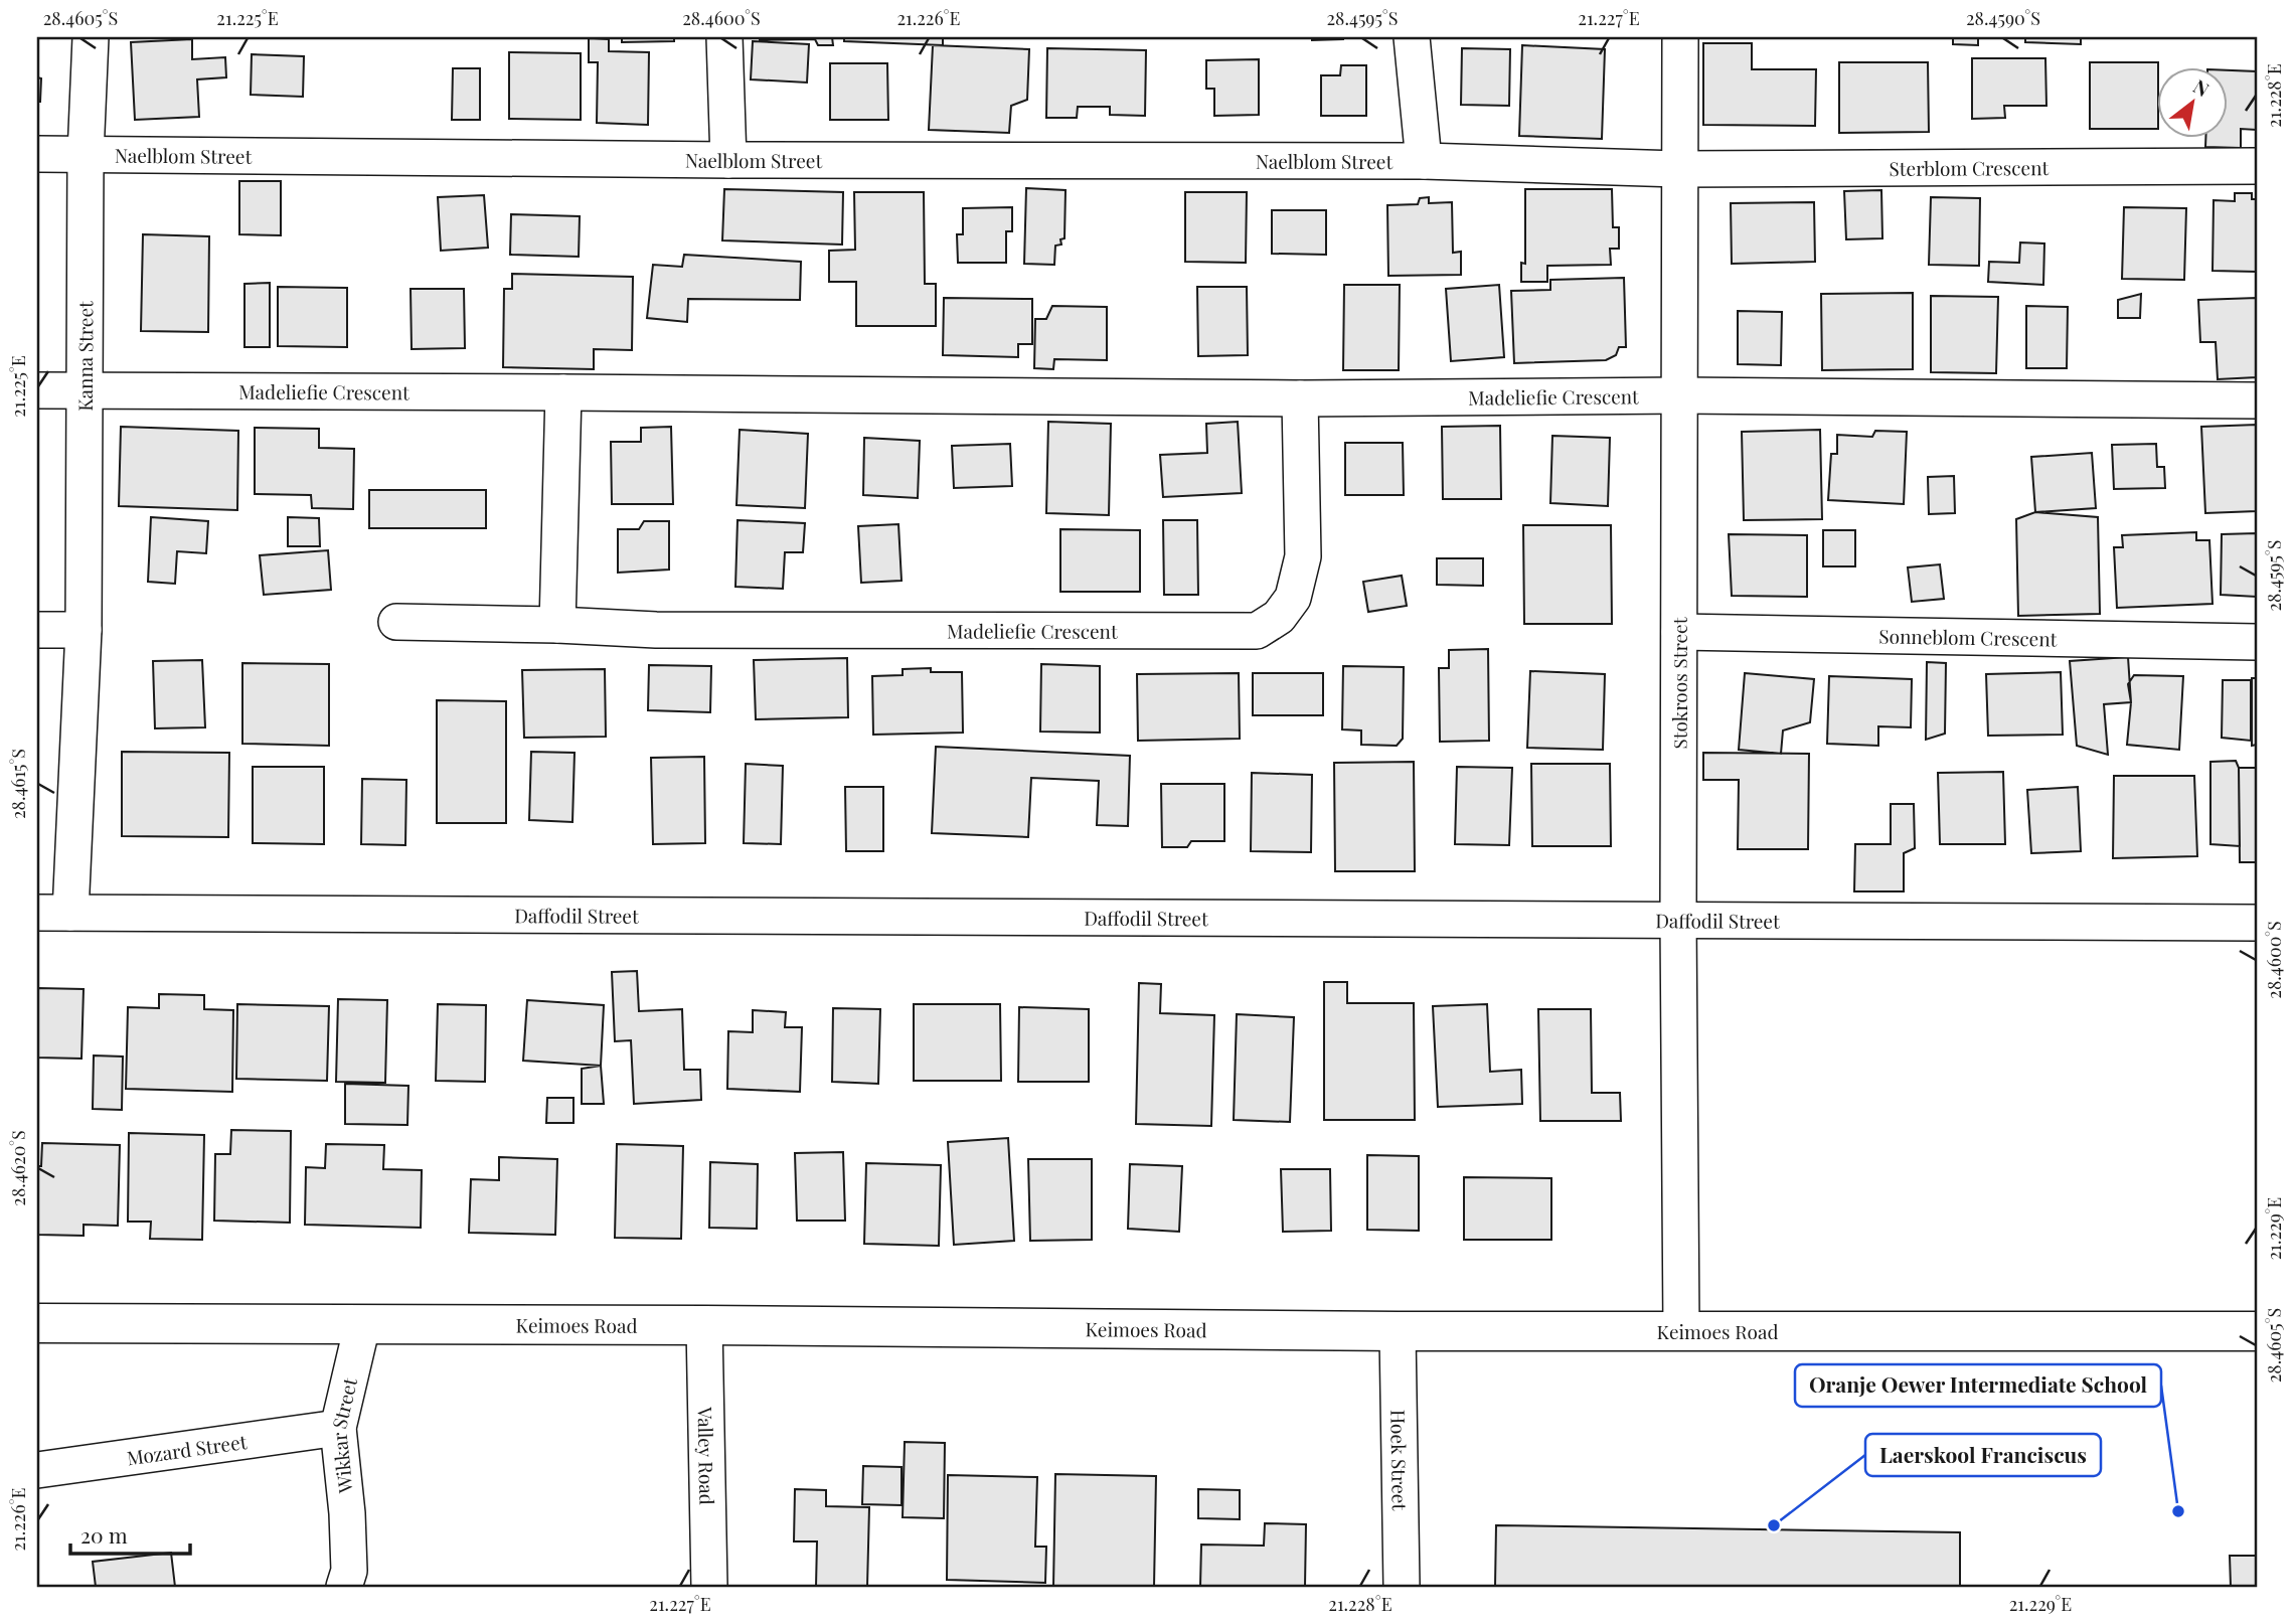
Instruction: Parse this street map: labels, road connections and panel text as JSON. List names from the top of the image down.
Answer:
{
  "streets": {
    "street": [
      "Naelblom Street",
      "Sterblom Crescent",
      "Kanna Street",
      "Madeliefie Crescent",
      "Sonneblom Crescent",
      "Stokroos Street",
      "Daffodil Street",
      "Keimoes Road",
      "Wikkar Street",
      "Mozard Street",
      "Valley Road",
      "Hoek Street"
    ]
  },
  "crossings": [
    ["Naelblom Street", "Sterblom Crescent"],
    ["Naelblom Street", "Kanna Street"],
    ["Naelblom Street", "Stokroos Street"],
    ["Sterblom Crescent", "Stokroos Street"],
    ["Kanna Street", "Madeliefie Crescent"],
    ["Kanna Street", "Daffodil Street"],
    ["Madeliefie Crescent", "Stokroos Street"],
    ["Sonneblom Crescent", "Stokroos Street"],
    ["Stokroos Street", "Daffodil Street"],
    ["Stokroos Street", "Keimoes Road"],
    ["Keimoes Road", "Wikkar Street"],
    ["Keimoes Road", "Valley Road"],
    ["Keimoes Road", "Hoek Street"],
    ["Wikkar Street", "Mozard Street"]
  ],
  "places": ["Oranje Oewer Intermediate School", "Laerskool Franciscus"],
  "scale_bar": "20 m",
  "north": "top right",
  "coordinates": [
    "28.4605°S",
    "21.225°E",
    "28.4600°S",
    "21.226°E",
    "28.4595°S",
    "21.227°E",
    "28.4590°S",
    "21.228°E",
    "28.4615°S",
    "28.4620°S",
    "21.229°E"
  ]
}
